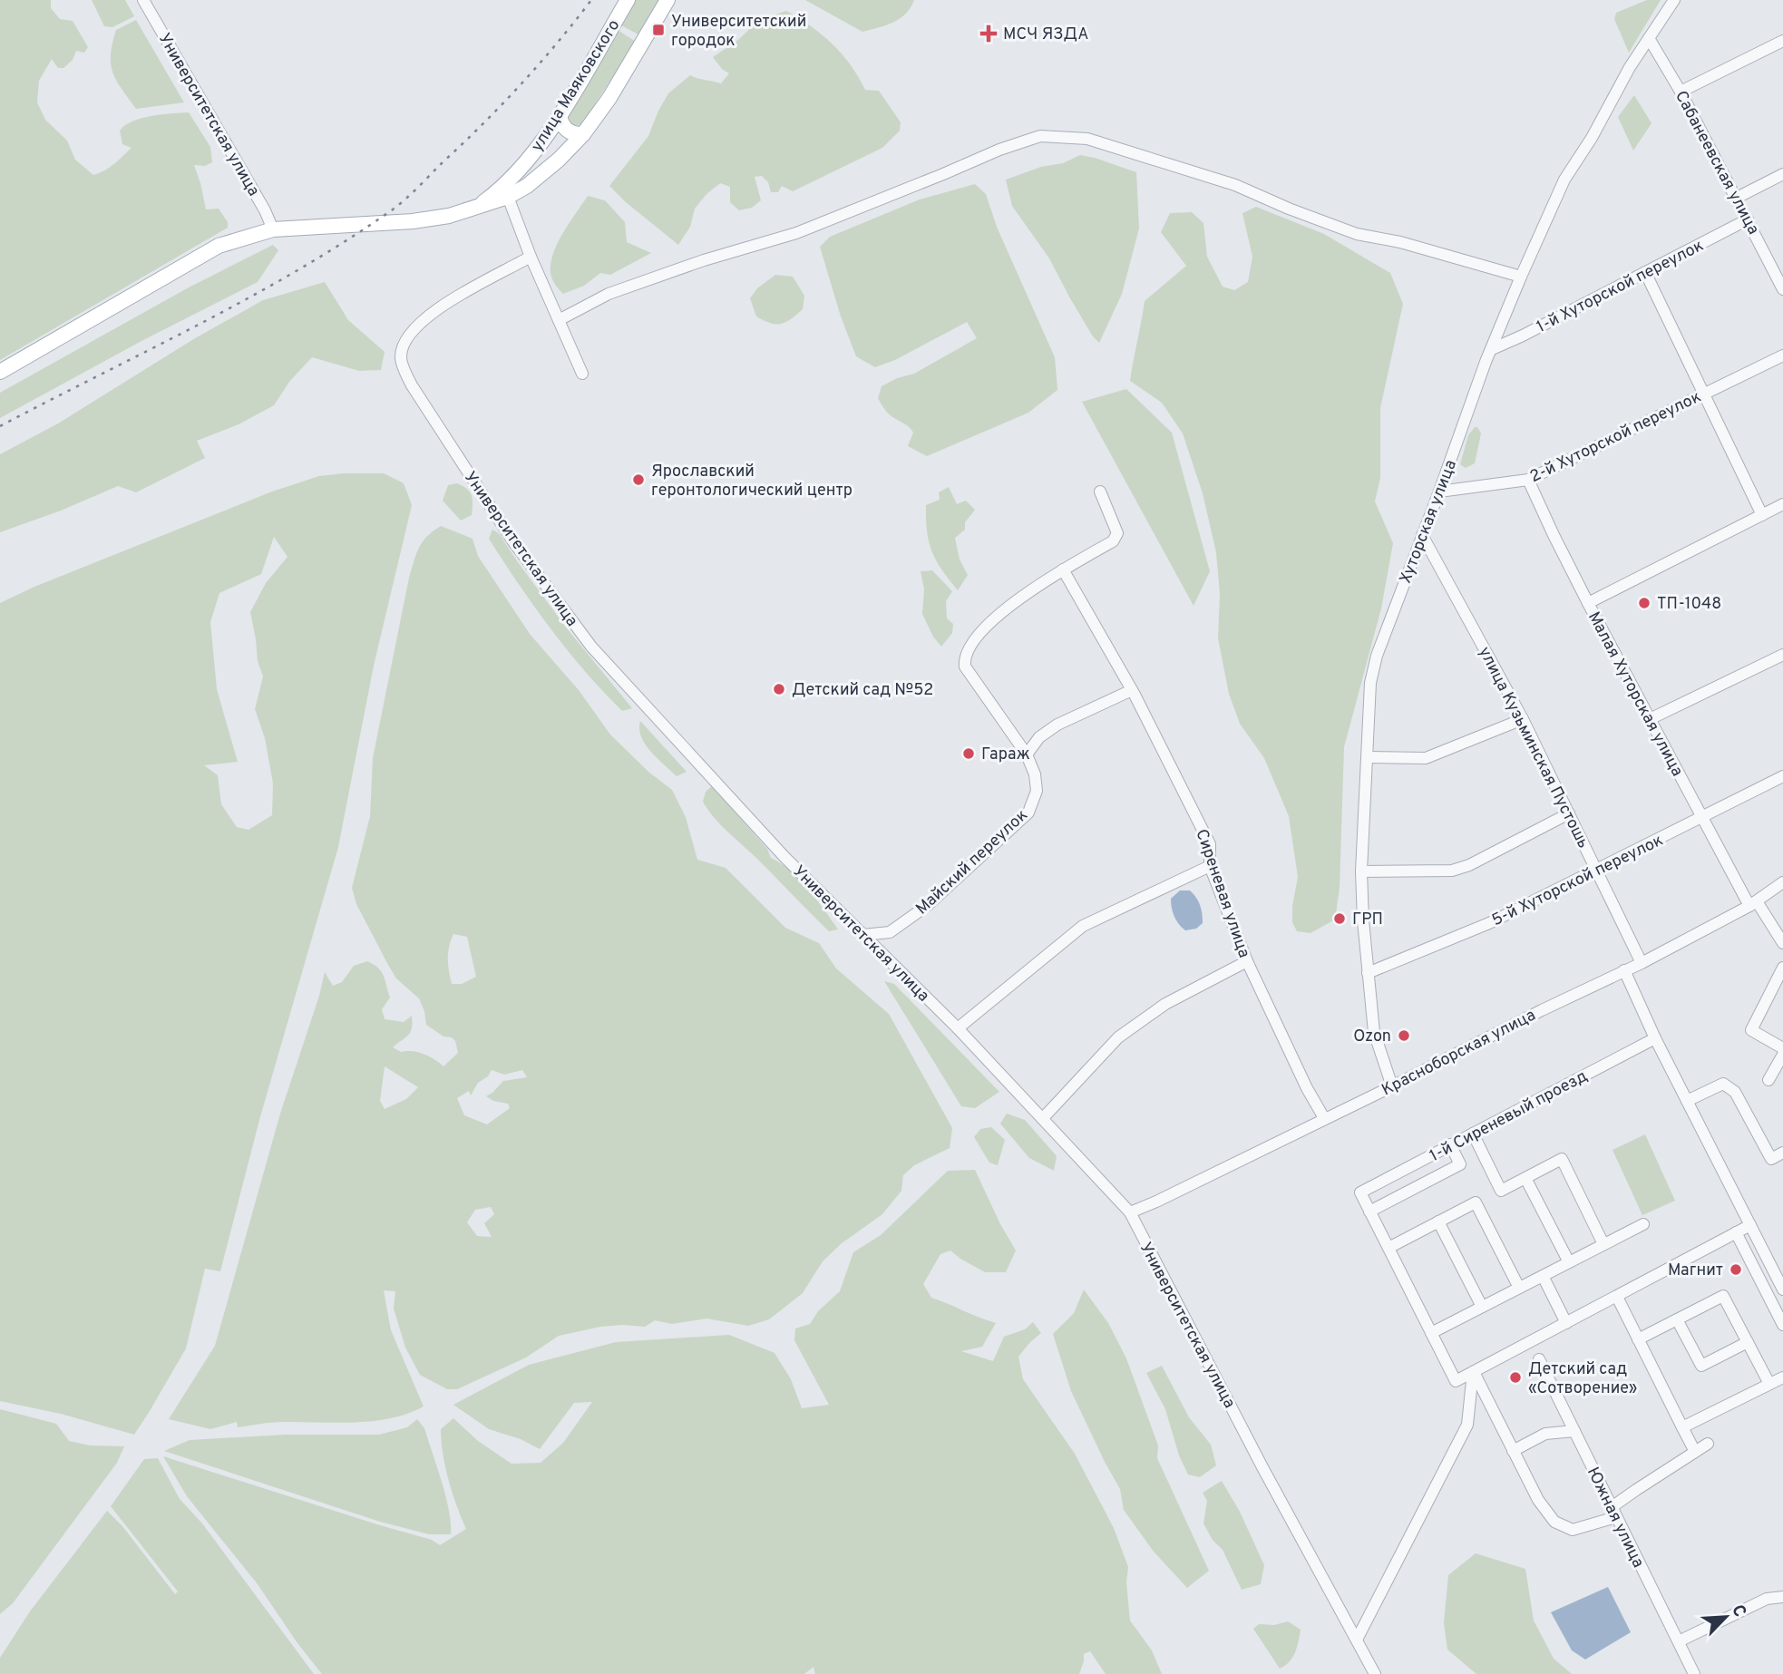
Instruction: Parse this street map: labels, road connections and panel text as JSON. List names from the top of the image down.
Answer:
{
  "streets": {
    "main road": ["улица Маяковского"],
    "street": [
      "Университетская улица",
      "Сабанеевская улица",
      "1-й Хуторской переулок",
      "2-й Хуторской переулок",
      "Хуторская улица",
      "Малая Хуторская улица",
      "улица Кузьминская Пустошь",
      "Майский переулок",
      "5-й Хуторской переулок",
      "Сиреневая улица",
      "Красноборская улица",
      "1-й Сиреневый проезд",
      "Южная улица"
    ]
  },
  "crossings": [
    ["Университетская улица", "Майский переулок"],
    ["Университетская улица", "Красноборская улица"],
    ["Сабанеевская улица", "1-й Хуторской переулок"],
    ["Сабанеевская улица", "Хуторская улица"],
    ["1-й Хуторской переулок", "Хуторская улица"],
    ["2-й Хуторской переулок", "Хуторская улица"],
    ["2-й Хуторской переулок", "Малая Хуторская улица"],
    ["Хуторская улица", "улица Кузьминская Пустошь"],
    ["Хуторская улица", "5-й Хуторской переулок"],
    ["Хуторская улица", "Красноборская улица"],
    ["Малая Хуторская улица", "5-й Хуторской переулок"],
    ["Малая Хуторская улица", "Красноборская улица"],
    ["улица Кузьминская Пустошь", "5-й Хуторской переулок"],
    ["улица Кузьминская Пустошь", "Красноборская улица"],
    ["Майский переулок", "Сиреневая улица"],
    ["Сиреневая улица", "Красноборская улица"]
  ],
  "places": {
    "transit": ["Университетский городок"],
    "health": ["МСЧ ЯЗДА"],
    "other": [
      "Ярославский геронтологический центр",
      "ТП-1048",
      "Детский сад №52",
      "Гараж",
      "ГРП",
      "Ozon",
      "Магнит",
      "Детский сад «Сотворение»"
    ]
  },
  "north": "top right"
}
